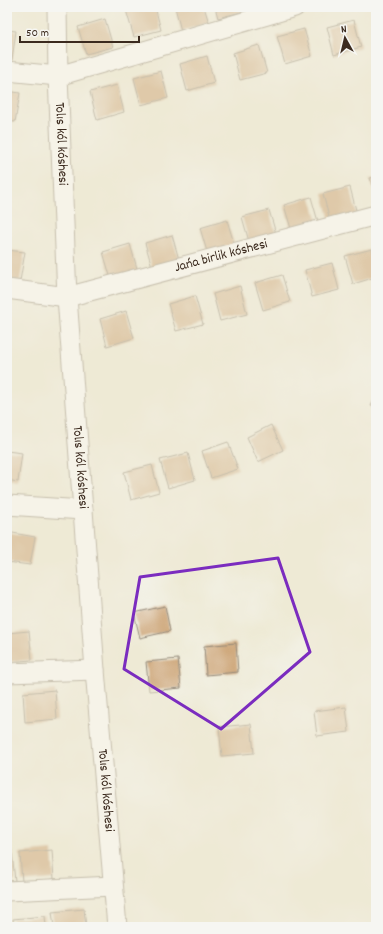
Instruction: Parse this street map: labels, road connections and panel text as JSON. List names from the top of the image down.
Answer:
{
  "streets": {
    "street": ["Tolıs kól kóshesi", "Jańa birlik kóshesi"]
  },
  "crossings": [
    ["Tolıs kól kóshesi", "Jańa birlik kóshesi"]
  ],
  "scale_bar": "50 m",
  "north": "top"
}
